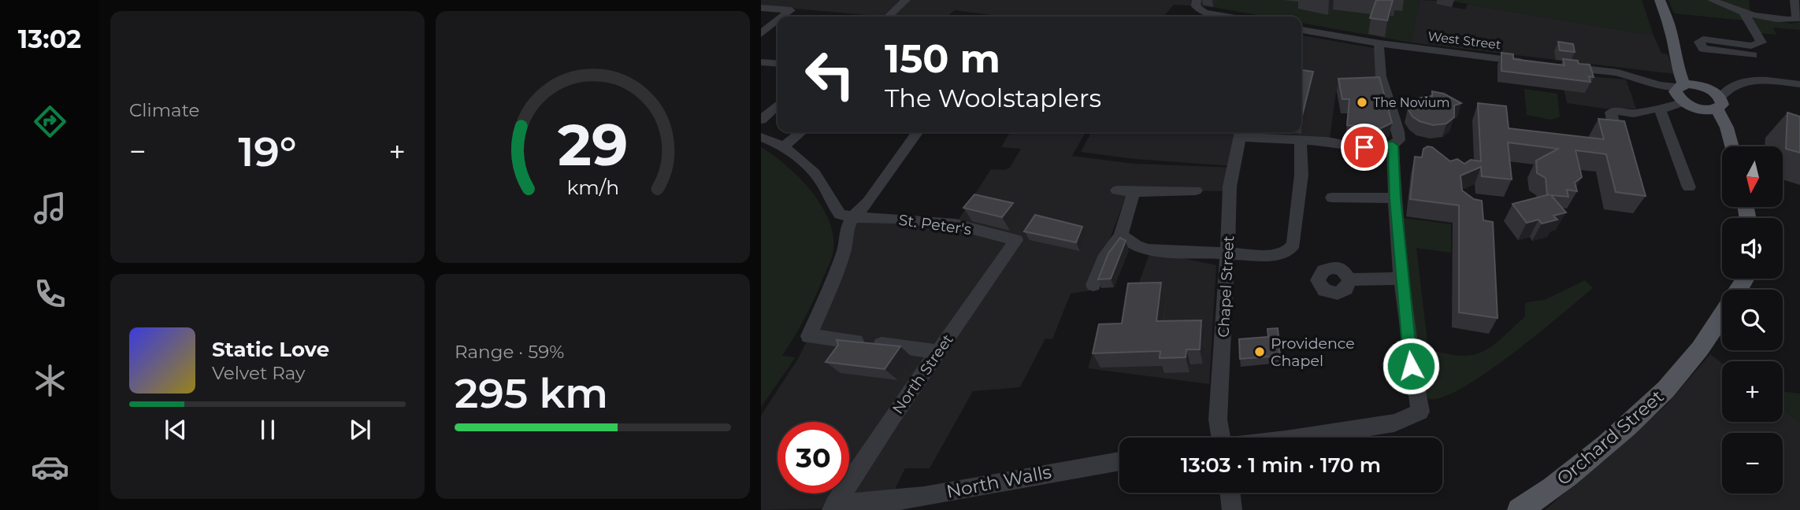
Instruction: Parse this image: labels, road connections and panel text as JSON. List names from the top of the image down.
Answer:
{
  "streets": {
    "main road": ["Orchard Street"],
    "street": [
      "West Street",
      "St. Peter's",
      "Chapel Street",
      "North Street",
      "North Walls"
    ]
  },
  "crossings": [
    ["St. Peter's", "North Street"],
    ["North Street", "North Walls"]
  ],
  "places": ["The Novium", "Providence Chapel"],
  "north": "bottom",
  "page": {
    "tabs": "13:02",
    "tile": [
      "Climate",
      ["Range · 59%", "295 km"]
    ],
    "turn": ["150 m", "The Woolstaplers"],
    "heat": ["−", "19°", "+"],
    "map_buttons": ["+", "−"],
    "song": ["Static Love", "Velvet Ray"],
    "limit": "30",
    "trip": "13:03 · 1 min · 170 m",
    "gauge": ["29", "km/h"]
  }
}
